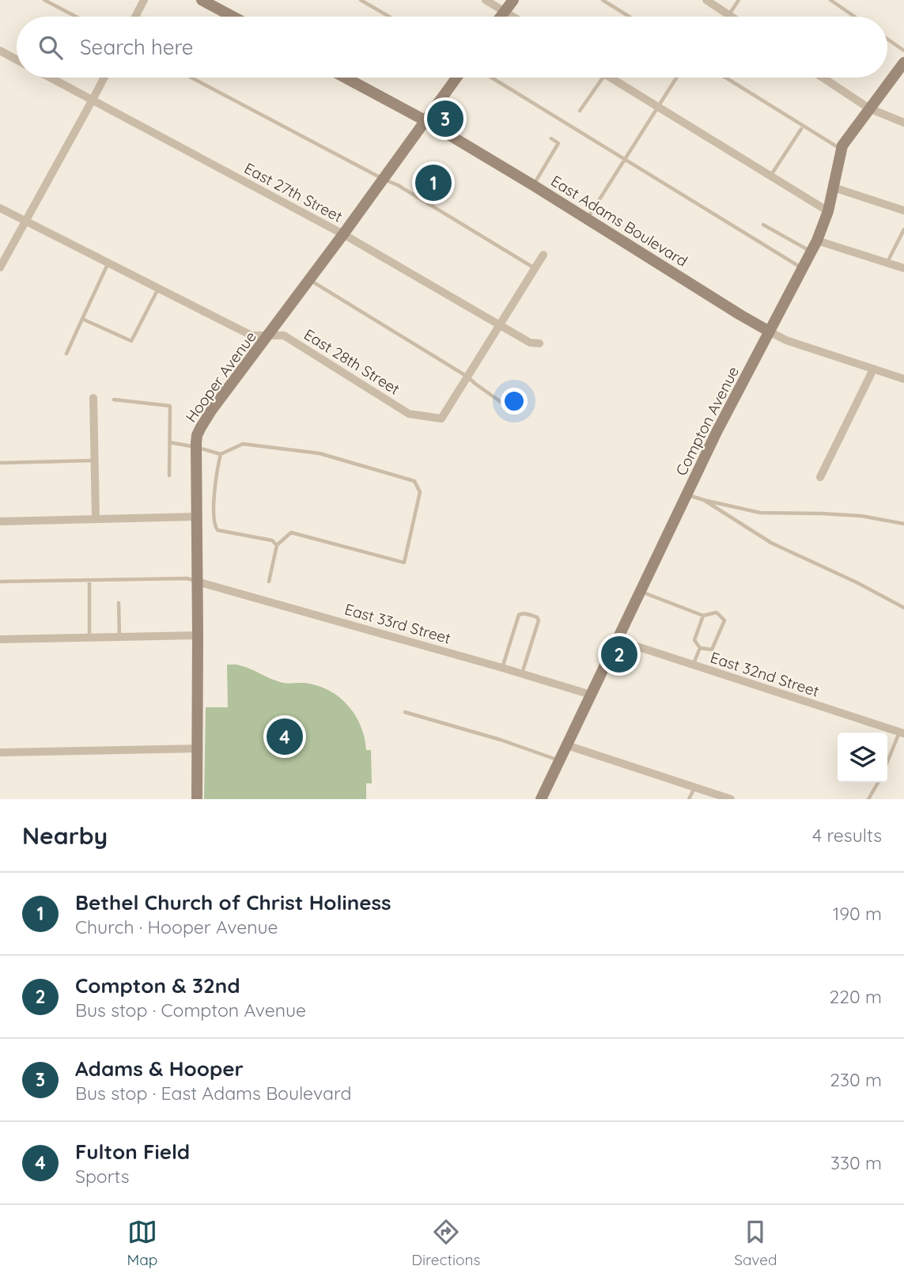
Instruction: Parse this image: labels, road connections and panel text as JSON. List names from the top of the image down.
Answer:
{
  "streets": {
    "street": [
      "East 27th Street",
      "East Adams Boulevard",
      "East 28th Street",
      "Hooper Avenue",
      "Compton Avenue",
      "East 33rd Street",
      "East 32nd Street"
    ]
  },
  "crossings": [
    ["East 27th Street", "East 28th Street"],
    ["East 27th Street", "Hooper Avenue"],
    ["East Adams Boulevard", "Hooper Avenue"],
    ["East Adams Boulevard", "Compton Avenue"],
    ["East 28th Street", "Hooper Avenue"],
    ["Hooper Avenue", "East 33rd Street"],
    ["Compton Avenue", "East 33rd Street"],
    ["Compton Avenue", "East 32nd Street"]
  ],
  "page": {
    "search": "Search here",
    "pins": [
      "3",
      "1",
      "2",
      "4"
    ],
    "heading": ["Nearby", "4 results"],
    "list": [
      {
        "mark": "1",
        "name": "Bethel Church of Christ Holiness",
        "note": "Church · Hooper Avenue",
        "value": "190 m"
      },
      {
        "mark": "2",
        "name": "Compton & 32nd",
        "note": "Bus stop · Compton Avenue",
        "value": "220 m"
      },
      {
        "mark": "3",
        "name": "Adams & Hooper",
        "note": "Bus stop · East Adams Boulevard",
        "value": "230 m"
      },
      {
        "mark": "4",
        "name": "Fulton Field",
        "note": "Sports",
        "value": "330 m"
      }
    ],
    "nav": ["Map", "Directions", "Saved"]
  }
}
